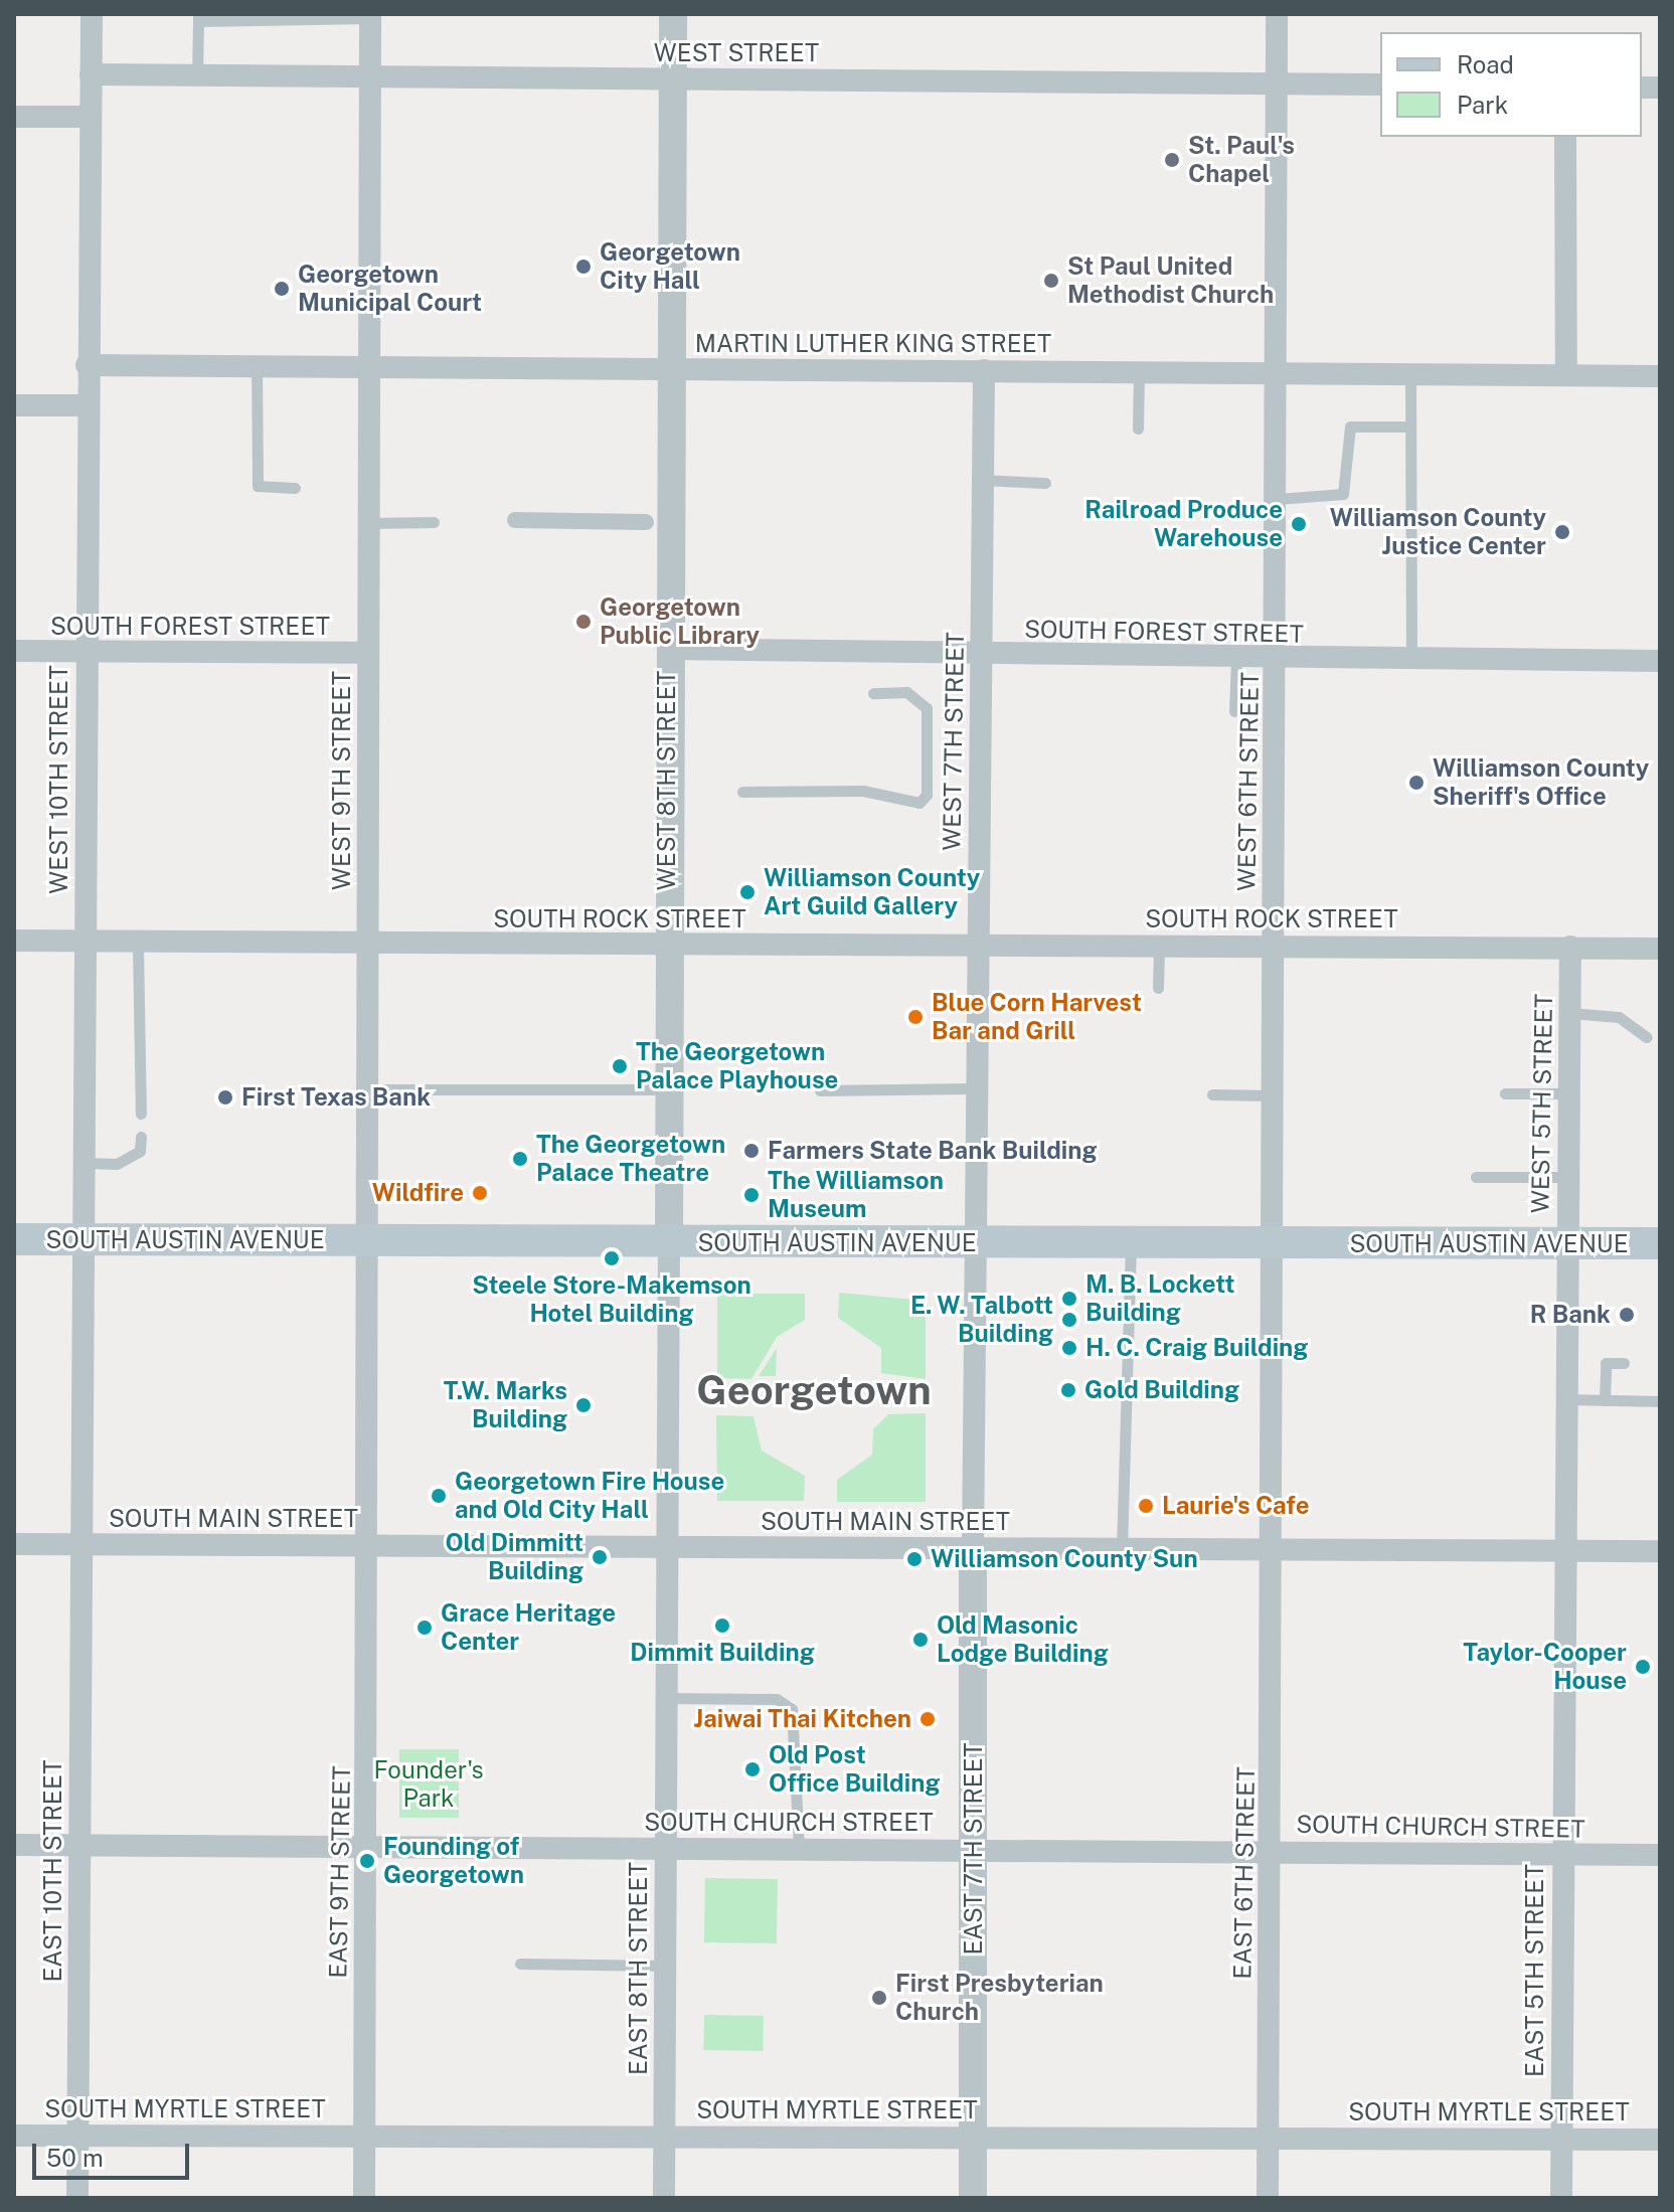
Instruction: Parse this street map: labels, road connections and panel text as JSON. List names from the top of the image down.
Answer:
{
  "streets": {
    "main road": ["SOUTH AUSTIN AVENUE"],
    "street": [
      "WEST STREET",
      "MARTIN LUTHER KING STREET",
      "SOUTH FOREST STREET",
      "WEST 7TH STREET",
      "WEST 10TH STREET",
      "WEST 9TH STREET",
      "WEST 8TH STREET",
      "WEST 6TH STREET",
      "SOUTH ROCK STREET",
      "WEST 5TH STREET",
      "SOUTH MAIN STREET",
      "SOUTH CHURCH STREET",
      "EAST 7TH STREET",
      "EAST 10TH STREET",
      "EAST 9TH STREET",
      "EAST 6TH STREET",
      "EAST 8TH STREET",
      "EAST 5TH STREET",
      "SOUTH MYRTLE STREET"
    ]
  },
  "crossings": [
    ["WEST STREET", "WEST 10TH STREET"],
    ["WEST STREET", "WEST 9TH STREET"],
    ["WEST STREET", "WEST 8TH STREET"],
    ["WEST STREET", "WEST 6TH STREET"],
    ["MARTIN LUTHER KING STREET", "WEST 7TH STREET"],
    ["MARTIN LUTHER KING STREET", "WEST 10TH STREET"],
    ["MARTIN LUTHER KING STREET", "WEST 9TH STREET"],
    ["MARTIN LUTHER KING STREET", "WEST 8TH STREET"],
    ["MARTIN LUTHER KING STREET", "WEST 6TH STREET"],
    ["SOUTH FOREST STREET", "WEST 7TH STREET"],
    ["SOUTH FOREST STREET", "WEST 10TH STREET"],
    ["SOUTH FOREST STREET", "WEST 9TH STREET"],
    ["SOUTH FOREST STREET", "WEST 8TH STREET"],
    ["SOUTH FOREST STREET", "WEST 6TH STREET"],
    ["WEST 7TH STREET", "SOUTH ROCK STREET"],
    ["WEST 7TH STREET", "SOUTH AUSTIN AVENUE"],
    ["WEST 7TH STREET", "SOUTH MAIN STREET"],
    ["WEST 7TH STREET", "EAST 7TH STREET"],
    ["WEST 10TH STREET", "SOUTH ROCK STREET"],
    ["WEST 10TH STREET", "SOUTH AUSTIN AVENUE"],
    ["WEST 10TH STREET", "SOUTH MAIN STREET"],
    ["WEST 10TH STREET", "EAST 10TH STREET"],
    ["WEST 9TH STREET", "SOUTH ROCK STREET"],
    ["WEST 9TH STREET", "SOUTH AUSTIN AVENUE"],
    ["WEST 9TH STREET", "SOUTH MAIN STREET"],
    ["WEST 9TH STREET", "EAST 9TH STREET"],
    ["WEST 8TH STREET", "SOUTH ROCK STREET"],
    ["WEST 8TH STREET", "SOUTH AUSTIN AVENUE"],
    ["WEST 8TH STREET", "SOUTH MAIN STREET"],
    ["WEST 8TH STREET", "EAST 8TH STREET"],
    ["WEST 6TH STREET", "SOUTH ROCK STREET"],
    ["WEST 6TH STREET", "SOUTH AUSTIN AVENUE"],
    ["WEST 6TH STREET", "SOUTH MAIN STREET"],
    ["WEST 6TH STREET", "EAST 6TH STREET"],
    ["SOUTH ROCK STREET", "WEST 5TH STREET"],
    ["WEST 5TH STREET", "SOUTH AUSTIN AVENUE"],
    ["WEST 5TH STREET", "SOUTH MAIN STREET"],
    ["WEST 5TH STREET", "EAST 5TH STREET"],
    ["SOUTH MAIN STREET", "EAST 7TH STREET"],
    ["SOUTH MAIN STREET", "EAST 10TH STREET"],
    ["SOUTH MAIN STREET", "EAST 9TH STREET"],
    ["SOUTH MAIN STREET", "EAST 6TH STREET"],
    ["SOUTH MAIN STREET", "EAST 8TH STREET"],
    ["SOUTH MAIN STREET", "EAST 5TH STREET"],
    ["SOUTH CHURCH STREET", "EAST 7TH STREET"],
    ["SOUTH CHURCH STREET", "EAST 10TH STREET"],
    ["SOUTH CHURCH STREET", "EAST 9TH STREET"],
    ["SOUTH CHURCH STREET", "EAST 6TH STREET"],
    ["SOUTH CHURCH STREET", "EAST 8TH STREET"],
    ["SOUTH CHURCH STREET", "EAST 5TH STREET"],
    ["EAST 7TH STREET", "SOUTH MYRTLE STREET"],
    ["EAST 10TH STREET", "SOUTH MYRTLE STREET"],
    ["EAST 9TH STREET", "SOUTH MYRTLE STREET"],
    ["EAST 6TH STREET", "SOUTH MYRTLE STREET"],
    ["EAST 8TH STREET", "SOUTH MYRTLE STREET"],
    ["EAST 5TH STREET", "SOUTH MYRTLE STREET"]
  ],
  "districts": ["Georgetown"],
  "parks": ["Founder's Park"],
  "places": [
    "St. Paul's Chapel",
    "Georgetown City Hall",
    "St Paul United Methodist Church",
    "Georgetown Municipal Court",
    "Railroad Produce Warehouse",
    "Williamson County Justice Center",
    "Georgetown Public Library",
    "Williamson County Sheriff's Office",
    "Williamson County Art Guild Gallery",
    "Blue Corn Harvest Bar and Grill",
    "The Georgetown Palace Playhouse",
    "First Texas Bank",
    "Farmers State Bank Building",
    "The Georgetown Palace Theatre",
    "Wildfire",
    "The Williamson Museum",
    "Steele Store-Makemson Hotel Building",
    "M. B. Lockett Building",
    "R Bank",
    "E. W. Talbott Building",
    "H. C. Craig Building",
    "Gold Building",
    "T.W. Marks Building",
    "Georgetown Fire House and Old City Hall",
    "Laurie's Cafe",
    "Old Dimmitt Building",
    "Williamson County Sun",
    "Dimmit Building",
    "Grace Heritage Center",
    "Old Masonic Lodge Building",
    "Taylor-Cooper House",
    "Jaiwai Thai Kitchen",
    "Old Post Office Building",
    "Founding of Georgetown",
    "First Presbyterian Church"
  ],
  "legend": ["Road", "Park"],
  "scale_bar": "50 m"
}
